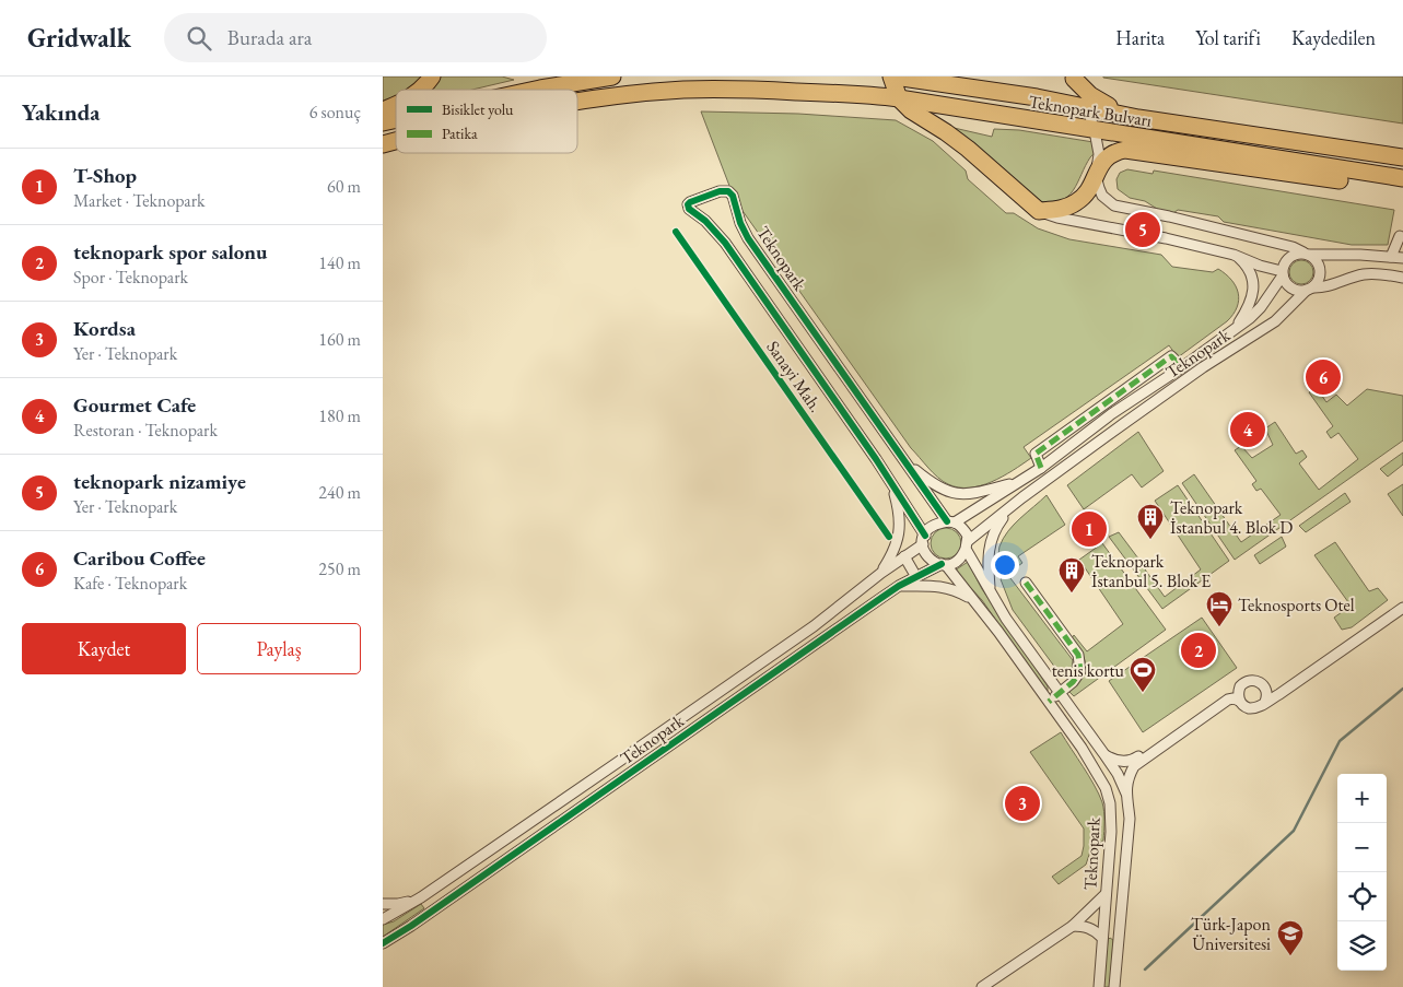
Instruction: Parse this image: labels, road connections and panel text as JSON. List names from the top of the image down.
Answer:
{
  "streets": {
    "highway": ["Teknopark Bulvarı"],
    "street": ["Teknopark"],
    "cycle path": ["Sanayi Mah."]
  },
  "places": {
    "building": ["Teknopark İstanbul 4. Blok D", "Teknopark İstanbul 5. Blok E"],
    "hotel": ["Teknosports Otel"],
    "sports": ["tenis kortu"],
    "school or university": ["Türk-Japon Üniversitesi"]
  },
  "legend": ["Bisiklet yolu", "Patika"],
  "page": {
    "header": "Gridwalk",
    "search": "Burada ara",
    "nav": ["Harita", "Yol tarifi", "Kaydedilen"],
    "heading": ["Yakında", "6 sonuç"],
    "list": [
      {
        "mark": "1",
        "name": "T-Shop",
        "note": "Market · Teknopark",
        "value": "60 m"
      },
      {
        "mark": "2",
        "name": "teknopark spor salonu",
        "note": "Spor · Teknopark",
        "value": "140 m"
      },
      {
        "mark": "3",
        "name": "Kordsa",
        "note": "Yer · Teknopark",
        "value": "160 m"
      },
      {
        "mark": "4",
        "name": "Gourmet Cafe",
        "note": "Restoran · Teknopark",
        "value": "180 m"
      },
      {
        "mark": "5",
        "name": "teknopark nizamiye",
        "note": "Yer · Teknopark",
        "value": "240 m"
      },
      {
        "mark": "6",
        "name": "Caribou Coffee",
        "note": "Kafe · Teknopark",
        "value": "250 m"
      }
    ],
    "pins": [
      "5",
      "6",
      "4",
      "1",
      "2",
      "3"
    ],
    "buttons": ["Kaydet", "Paylaş"],
    "map_buttons": ["+", "−"]
  }
}
